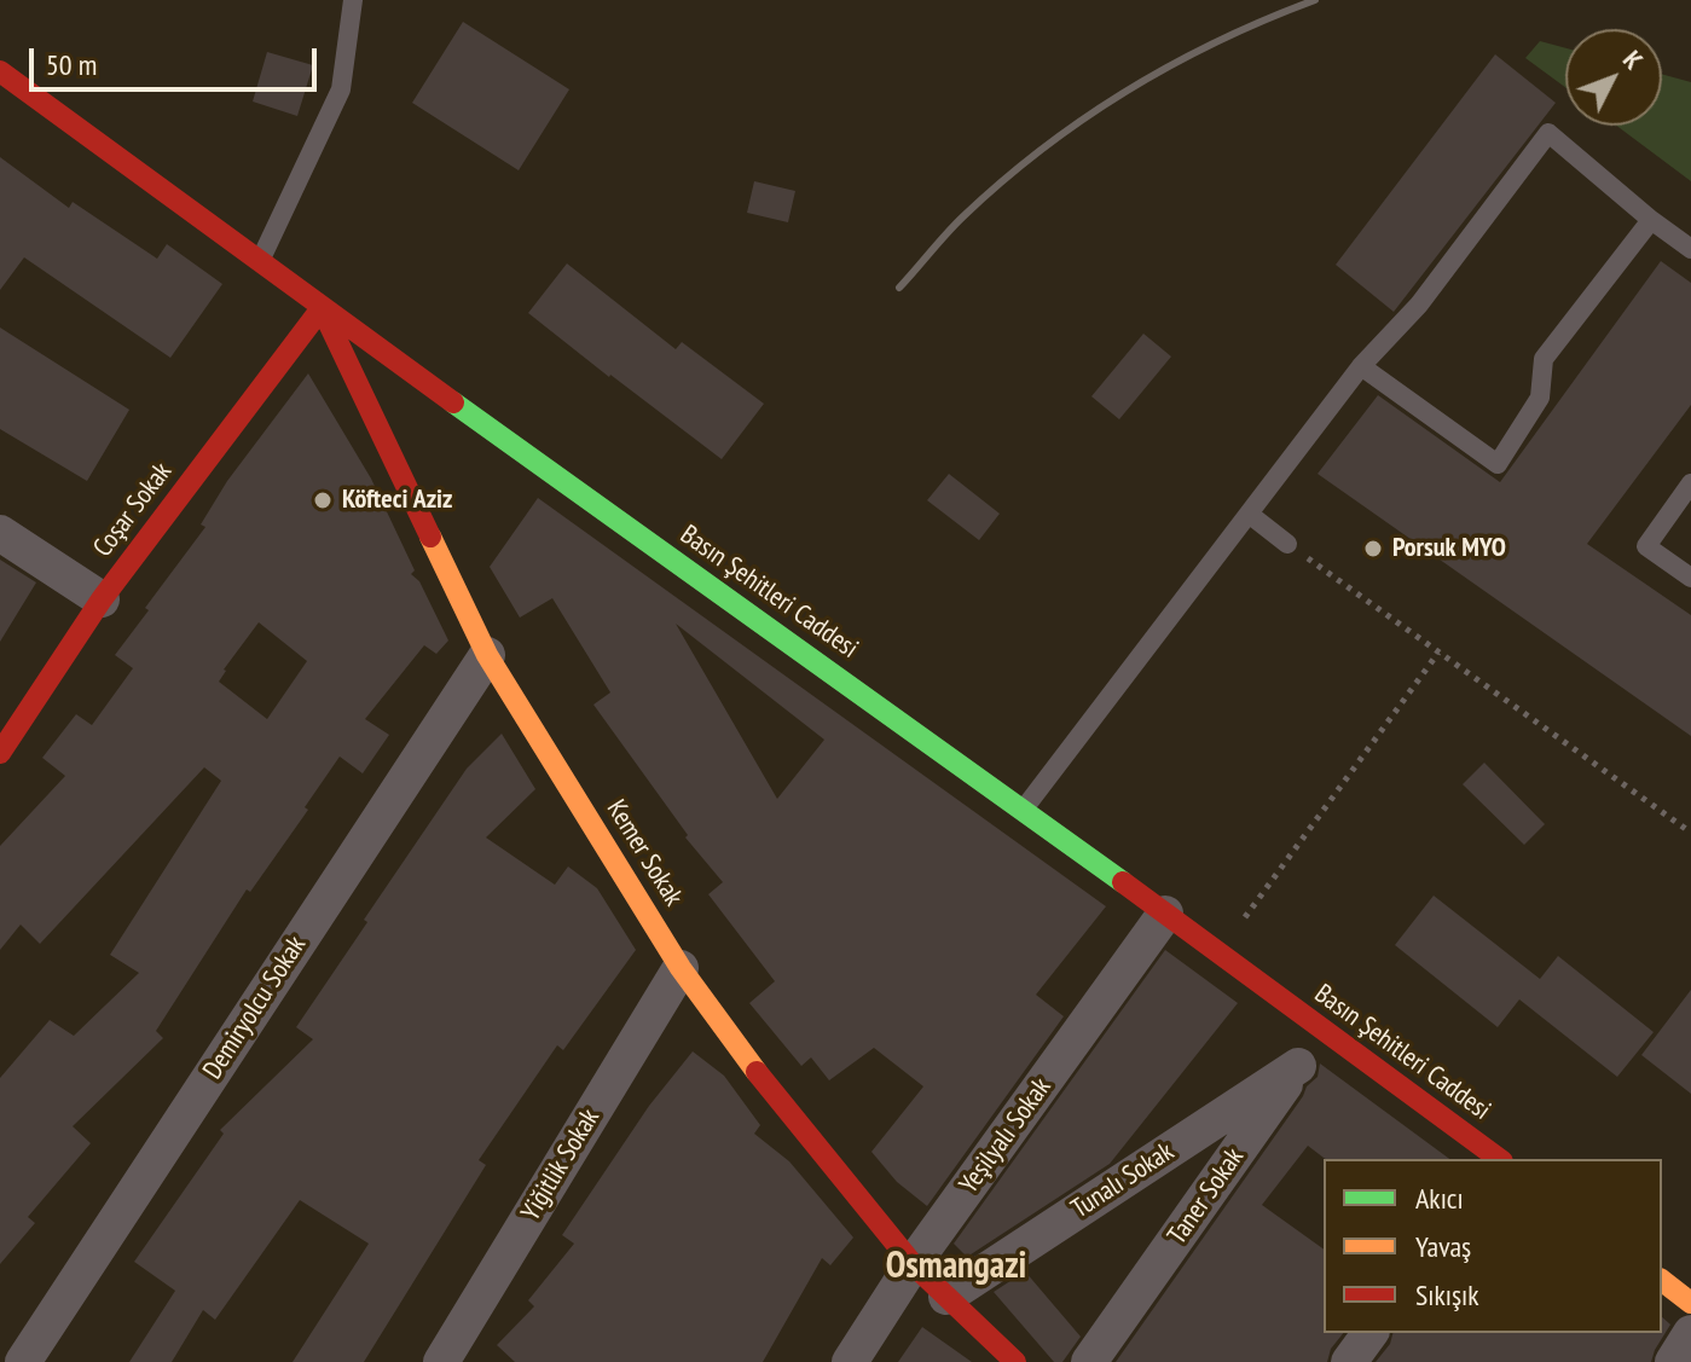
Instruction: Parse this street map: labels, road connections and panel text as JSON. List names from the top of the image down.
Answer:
{
  "streets": {
    "main road": ["Coşar Sokak", "Basın Şehitleri Caddesi", "Kemer Sokak"],
    "street": [
      "Demiryolcu Sokak",
      "Yeşilyalı Sokak",
      "Yiğitlik Sokak",
      "Tunalı Sokak",
      "Taner Sokak"
    ]
  },
  "crossings": [
    ["Coşar Sokak", "Basın Şehitleri Caddesi"],
    ["Coşar Sokak", "Kemer Sokak"],
    ["Basın Şehitleri Caddesi", "Kemer Sokak"],
    ["Basın Şehitleri Caddesi", "Yeşilyalı Sokak"],
    ["Basın Şehitleri Caddesi", "Taner Sokak"],
    ["Kemer Sokak", "Demiryolcu Sokak"],
    ["Kemer Sokak", "Yeşilyalı Sokak"],
    ["Kemer Sokak", "Yiğitlik Sokak"],
    ["Kemer Sokak", "Tunalı Sokak"],
    ["Tunalı Sokak", "Taner Sokak"]
  ],
  "districts": ["Osmangazi"],
  "places": ["Köfteci Aziz", "Porsuk MYO"],
  "legend": ["Akıcı", "Yavaş", "Sıkışık"],
  "scale_bar": "50 m",
  "north": "top right"
}
